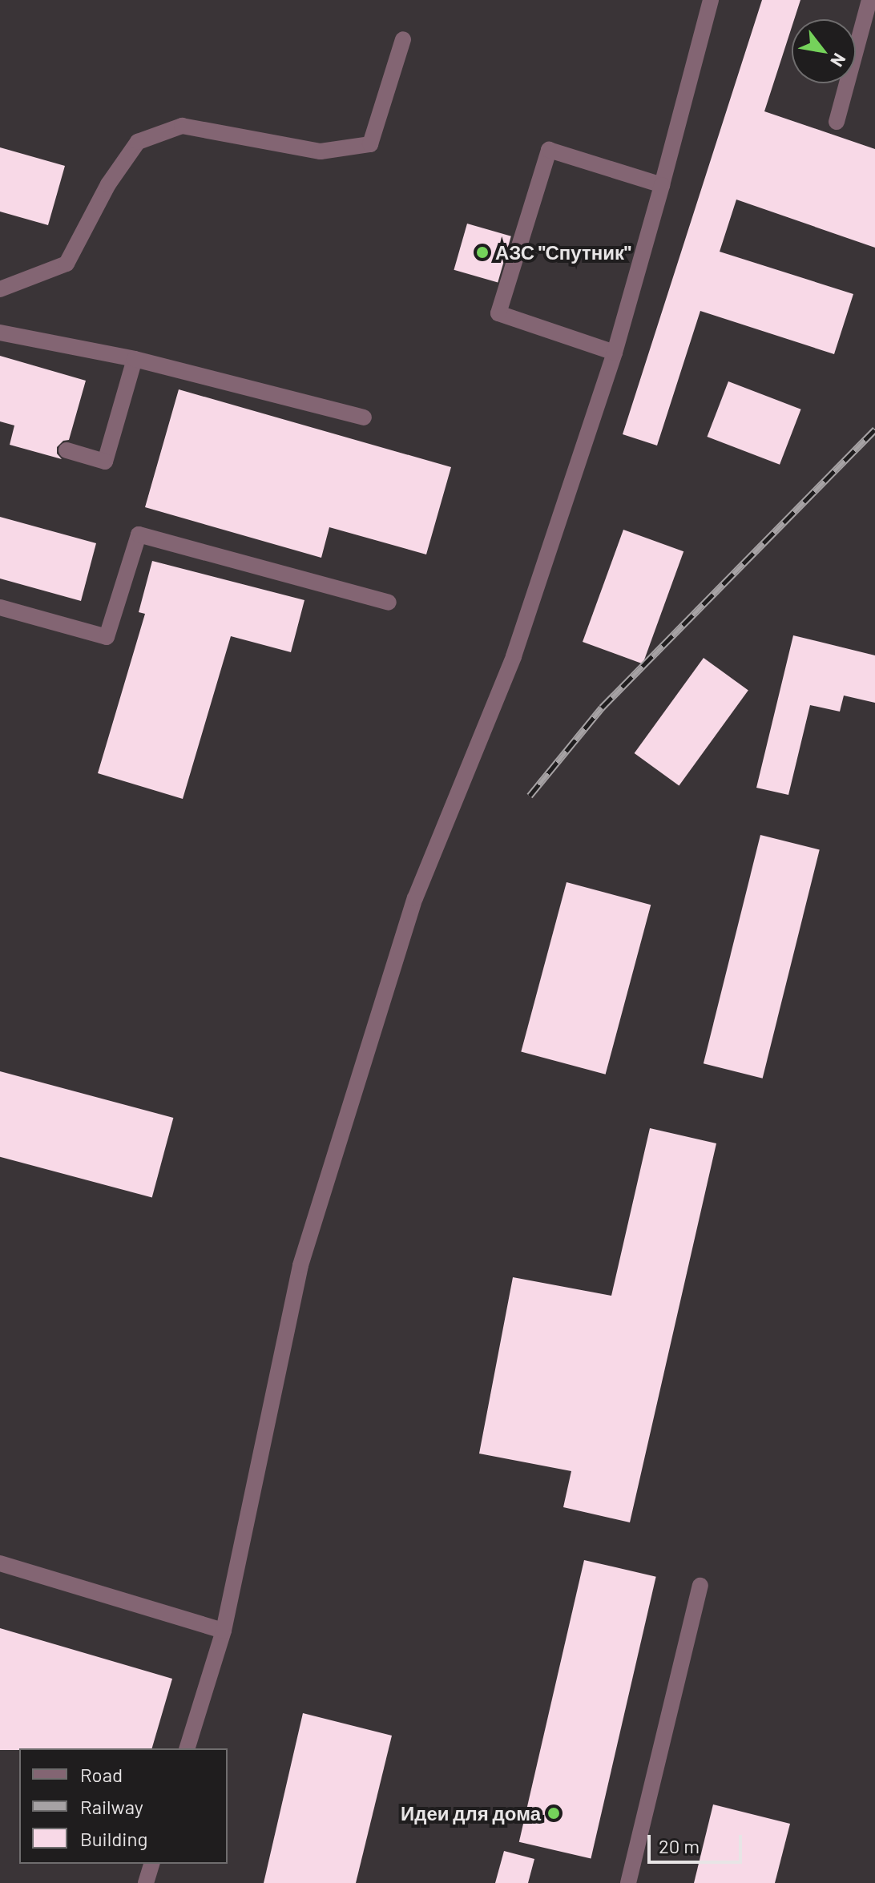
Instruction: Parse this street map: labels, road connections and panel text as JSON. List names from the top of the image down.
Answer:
{
  "places": ["АЗС \"Спутник\"", "Идеи для дома"],
  "legend": ["Road", "Railway", "Building"],
  "scale_bar": "20 m",
  "north": "bottom right"
}
